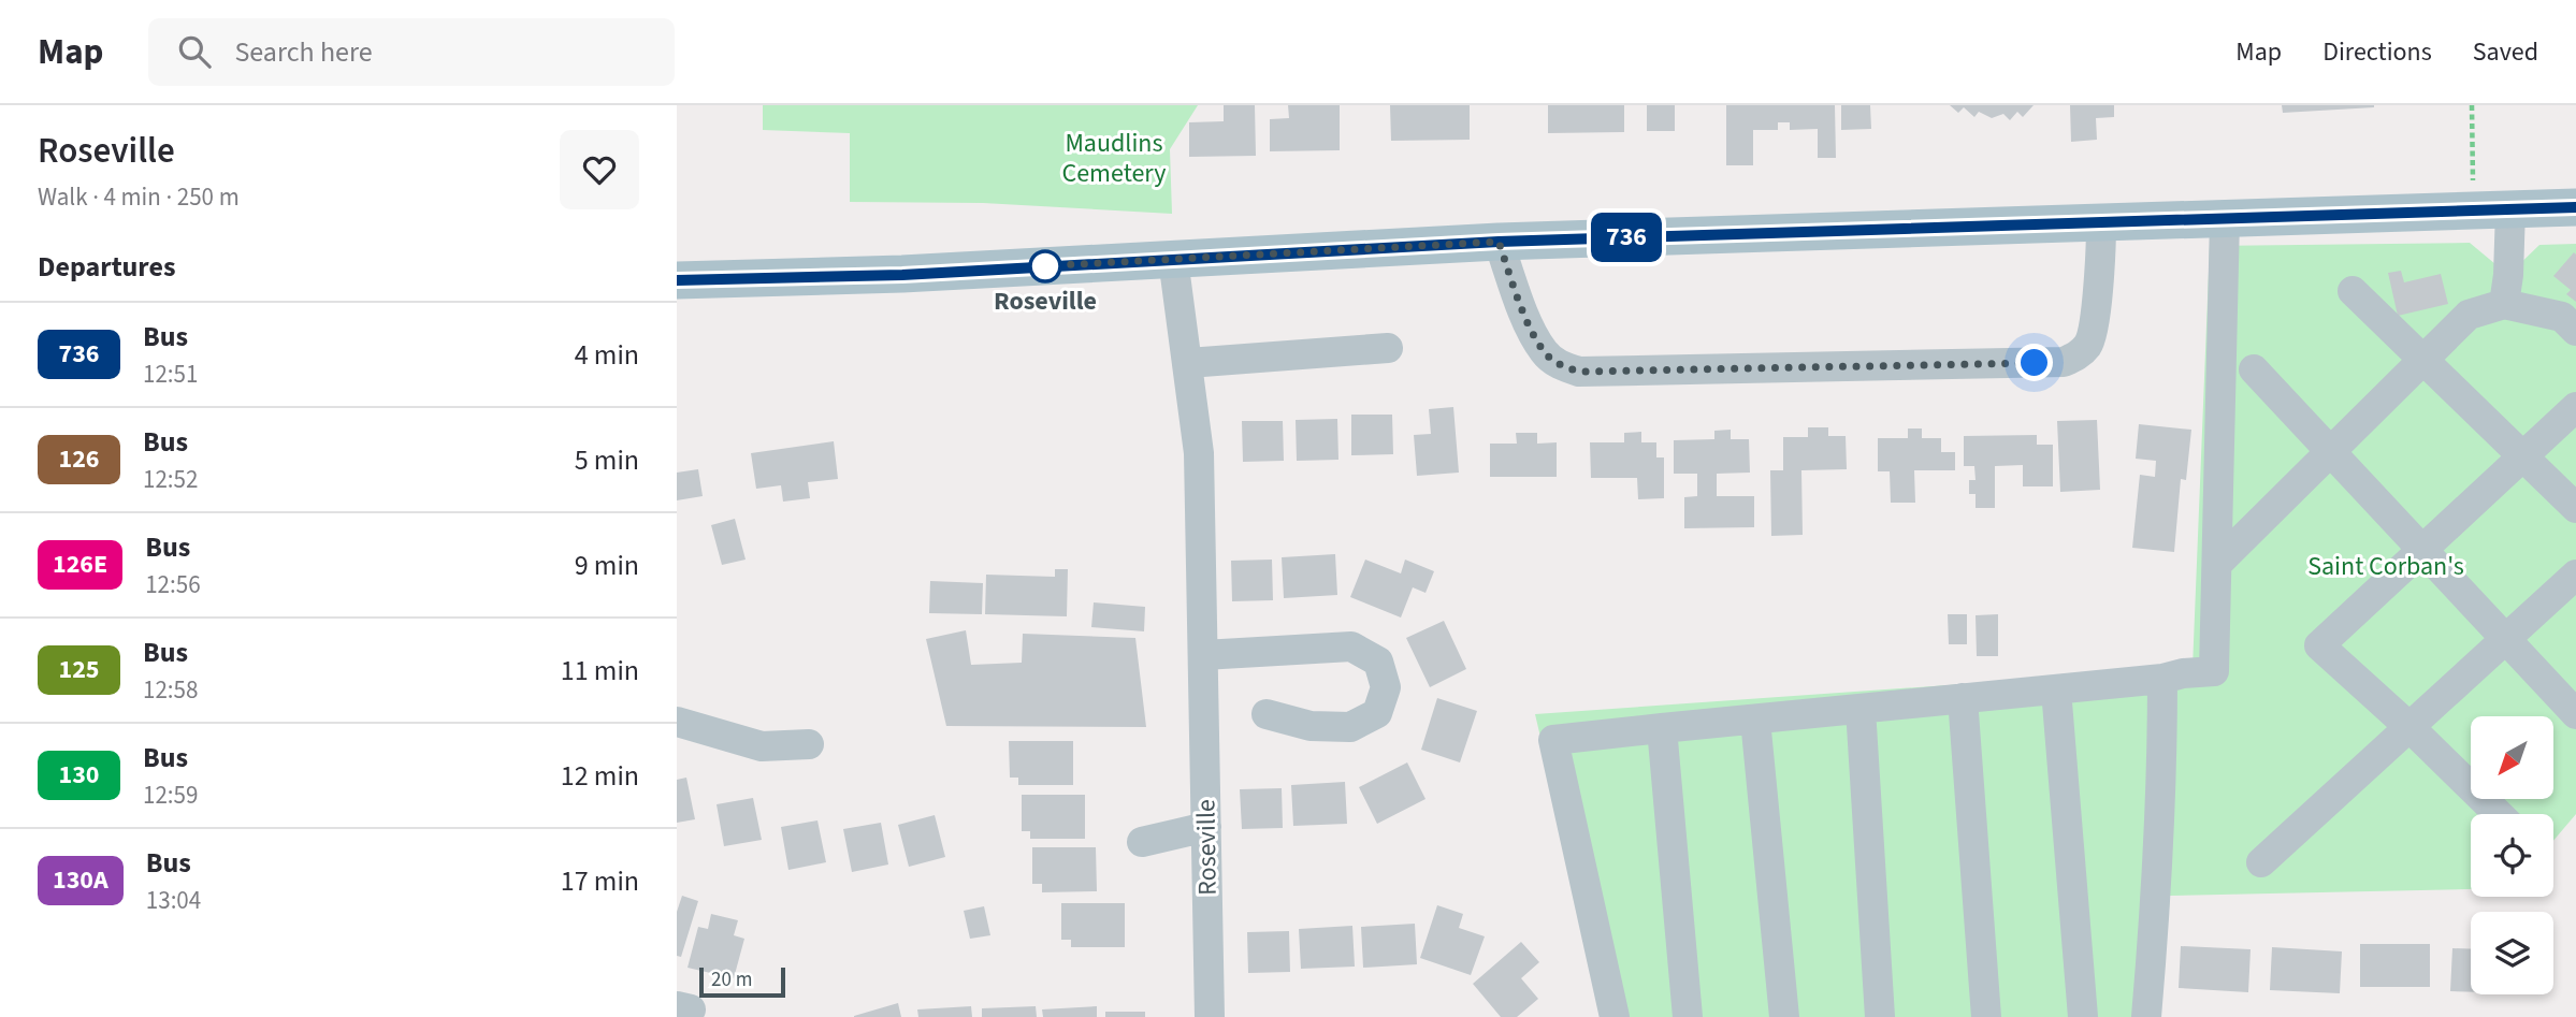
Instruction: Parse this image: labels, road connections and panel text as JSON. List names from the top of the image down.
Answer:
{
  "streets": {
    "street": ["Roseville"]
  },
  "parks": ["Maudlins Cemetery", "Saint Corban's"],
  "places": ["Roseville"],
  "lines": ["bus line 736"],
  "scale_bar": "20 m",
  "north": "bottom left",
  "page": {
    "header": "Map",
    "search": "Search here",
    "nav": ["Map", "Directions", "Saved"],
    "heading": [
      ["Roseville", "Walk · 4 min · 250 m"],
      "Departures"
    ],
    "on_map": "736",
    "list": [
      {
        "mark": "736",
        "name": "Bus",
        "note": "12:51",
        "value": "4 min"
      },
      {
        "mark": "126",
        "name": "Bus",
        "note": "12:52",
        "value": "5 min"
      },
      {
        "mark": "126E",
        "name": "Bus",
        "note": "12:56",
        "value": "9 min"
      },
      {
        "mark": "125",
        "name": "Bus",
        "note": "12:58",
        "value": "11 min"
      },
      {
        "mark": "130",
        "name": "Bus",
        "note": "12:59",
        "value": "12 min"
      },
      {
        "mark": "130A",
        "name": "Bus",
        "note": "13:04",
        "value": "17 min"
      }
    ],
    "scale": "20 m"
  }
}
